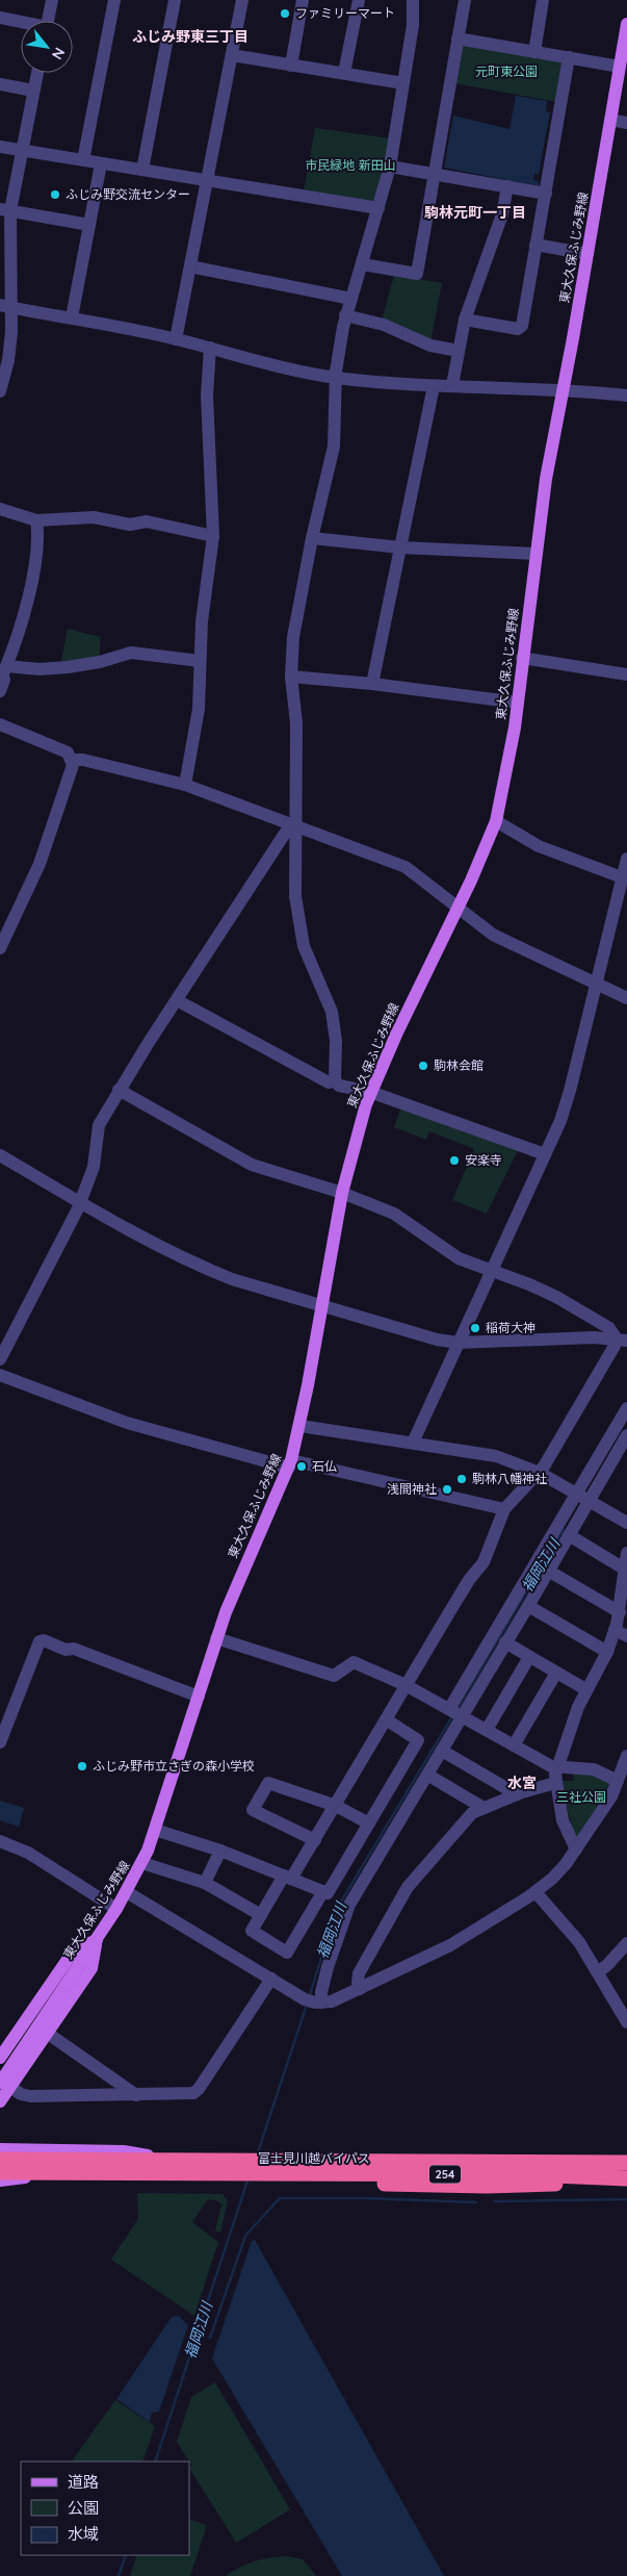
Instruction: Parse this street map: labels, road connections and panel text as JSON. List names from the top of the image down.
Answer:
{
  "streets": {
    "highway": ["富士見川越バイパス", "254"],
    "main road": ["東大久保ふじみ野線"]
  },
  "crossings": [
    ["富士見川越バイパス", "254"]
  ],
  "districts": ["ふじみ野東三丁目", "駒林元町一丁目", "水宮"],
  "water": ["福岡江川"],
  "parks": ["元町東公園", "市民緑地 新田山", "三社公園"],
  "places": [
    "ファミリーマート",
    "ふじみ野交流センター",
    "駒林会館",
    "安楽寺",
    "稲荷大神",
    "石仏",
    "駒林八幡神社",
    "浅間神社",
    "ふじみ野市立さぎの森小学校"
  ],
  "legend": ["道路", "公園", "水域"],
  "north": "bottom right"
}
